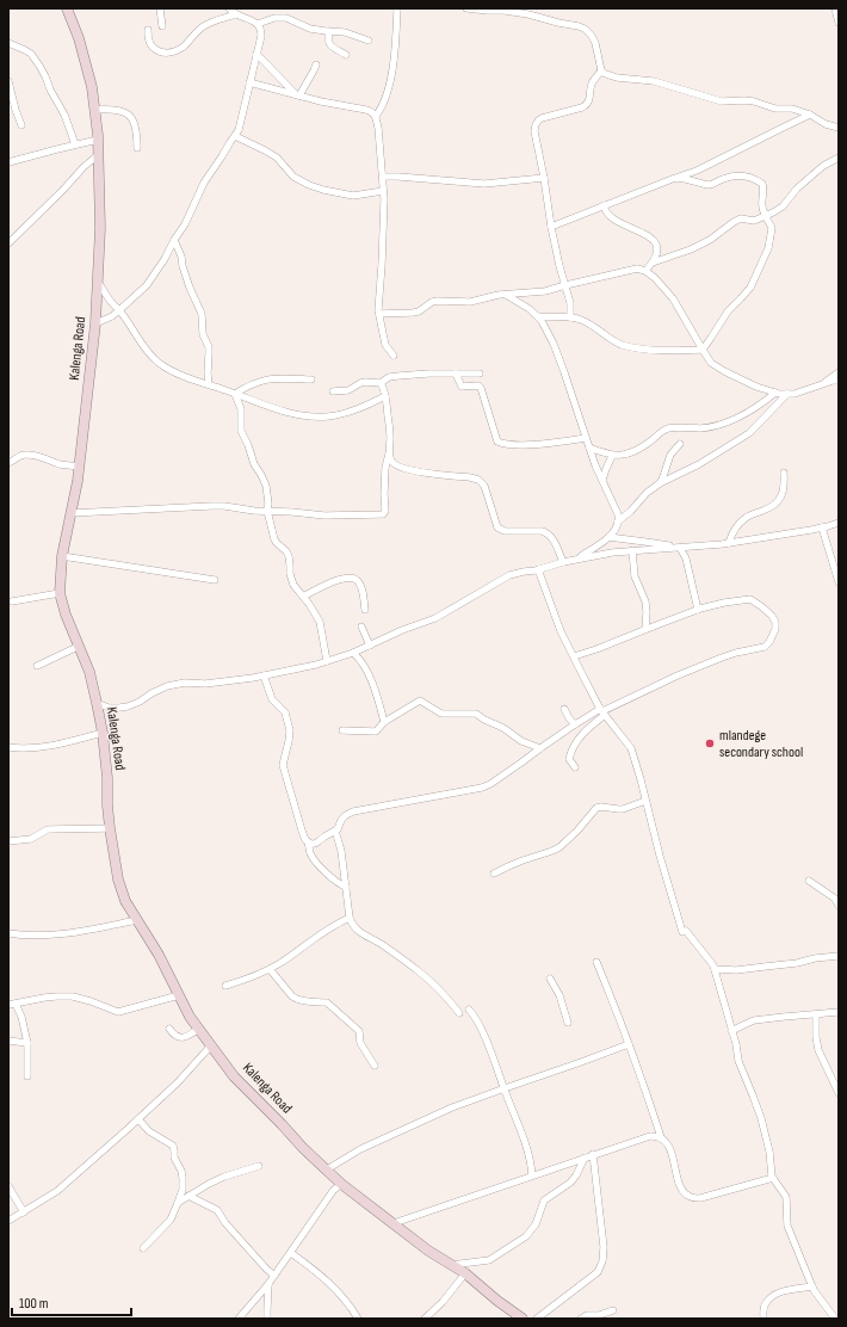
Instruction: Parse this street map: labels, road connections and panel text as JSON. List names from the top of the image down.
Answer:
{
  "streets": {
    "main road": ["Kalenga Road"]
  },
  "places": ["mlandege secondary school"],
  "scale_bar": "100 m"
}
